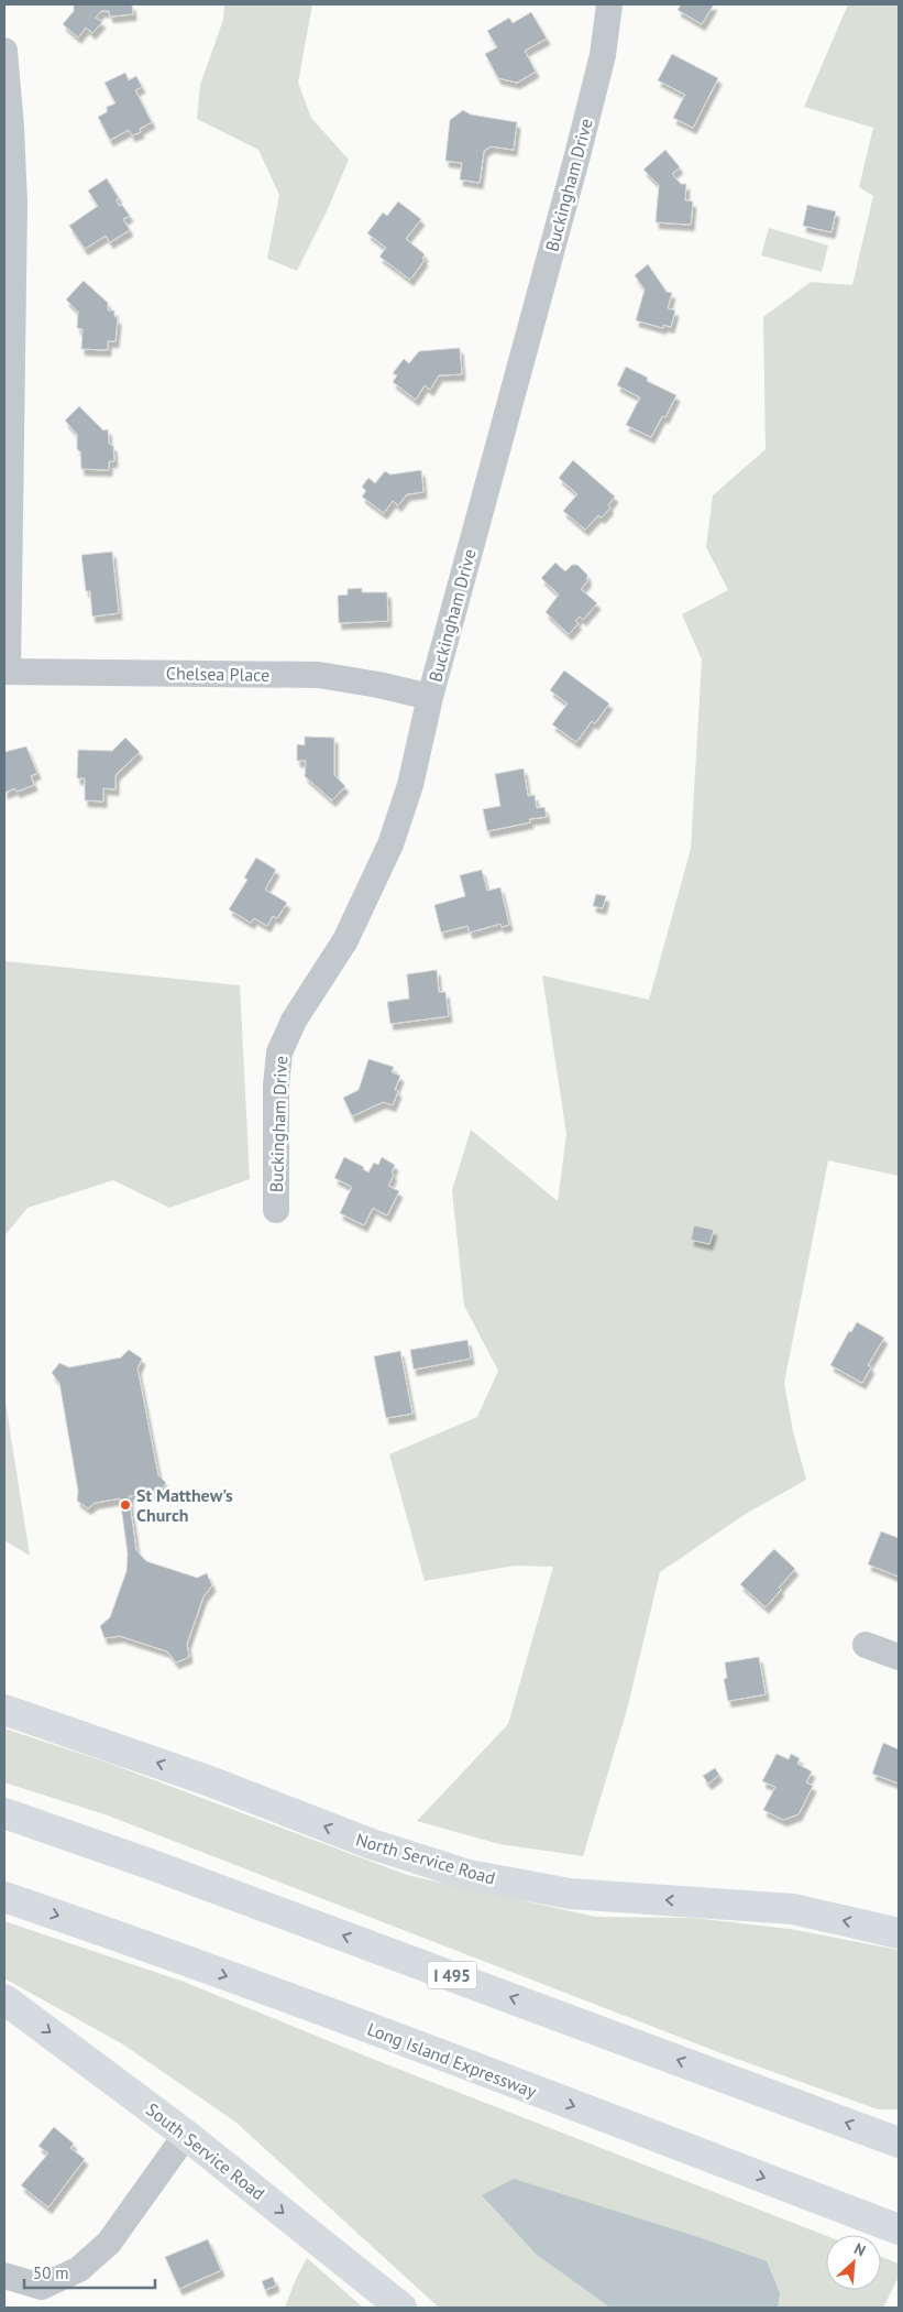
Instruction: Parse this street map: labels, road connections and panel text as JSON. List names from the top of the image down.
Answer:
{
  "streets": {
    "main road": [
      "North Service Road",
      "I 495",
      "Long Island Expressway",
      "South Service Road"
    ],
    "street": ["Buckingham Drive", "Chelsea Place"]
  },
  "crossings": [
    ["Buckingham Drive", "Chelsea Place"]
  ],
  "places": ["St Matthew's Church"],
  "scale_bar": "50 m",
  "north": "top right"
}
